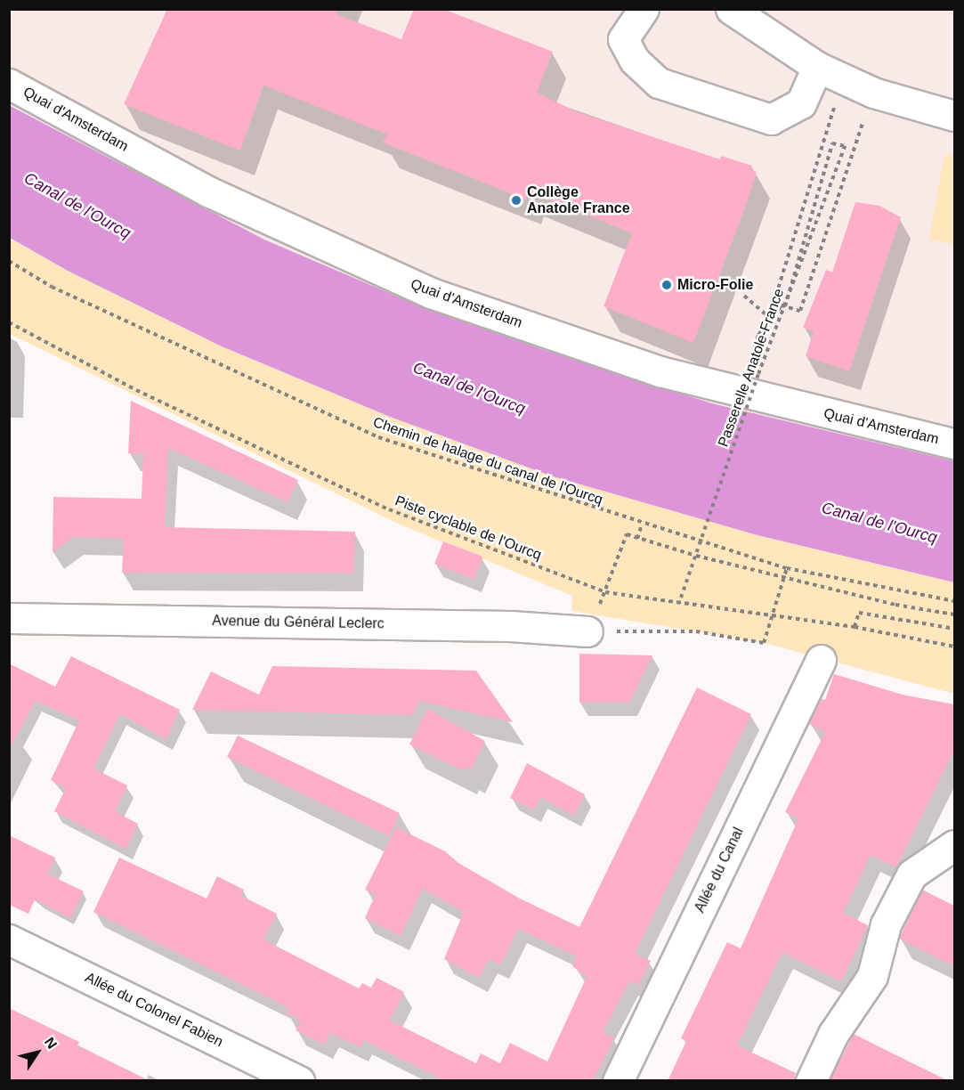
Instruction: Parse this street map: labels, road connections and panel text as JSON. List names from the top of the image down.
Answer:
{
  "streets": {
    "street": [
      "Quai d'Amsterdam",
      "Avenue du Général Leclerc",
      "Allée du Canal",
      "Allée du Colonel Fabien"
    ],
    "path": ["Passerelle Anatole-France", "Chemin de halage du canal de l'Ourcq", "Piste cyclable de l'Ourcq"]
  },
  "water": ["Canal de l'Ourcq"],
  "places": ["Collège Anatole France", "Micro-Folie"],
  "north": "top right"
}
